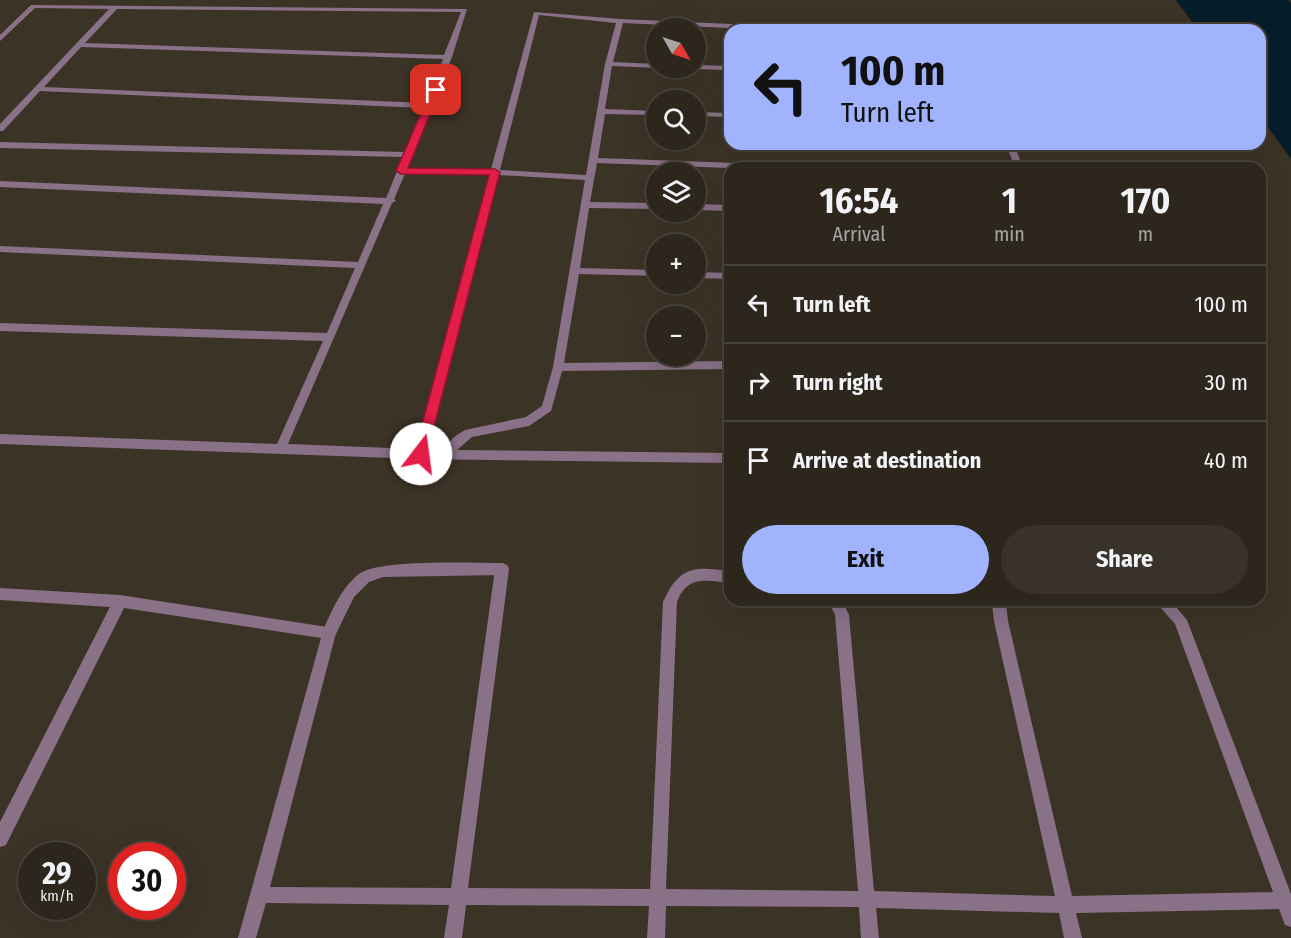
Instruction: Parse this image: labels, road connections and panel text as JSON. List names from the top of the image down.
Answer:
{
  "north": "bottom right",
  "page": {
    "map_buttons": ["+", "−"],
    "turn": ["100 m", "Turn left"],
    "eta": [
      "16:54",
      "Arrival",
      "1",
      "min",
      "170",
      "m"
    ],
    "list": [
      {
        "name": "Turn left",
        "value": "100 m"
      },
      {
        "name": "Turn right",
        "value": "30 m"
      },
      {
        "name": "Arrive at destination",
        "value": "40 m"
      }
    ],
    "buttons": ["Exit", "Share"],
    "speed": "29 km/h",
    "limit": "30"
  }
}
